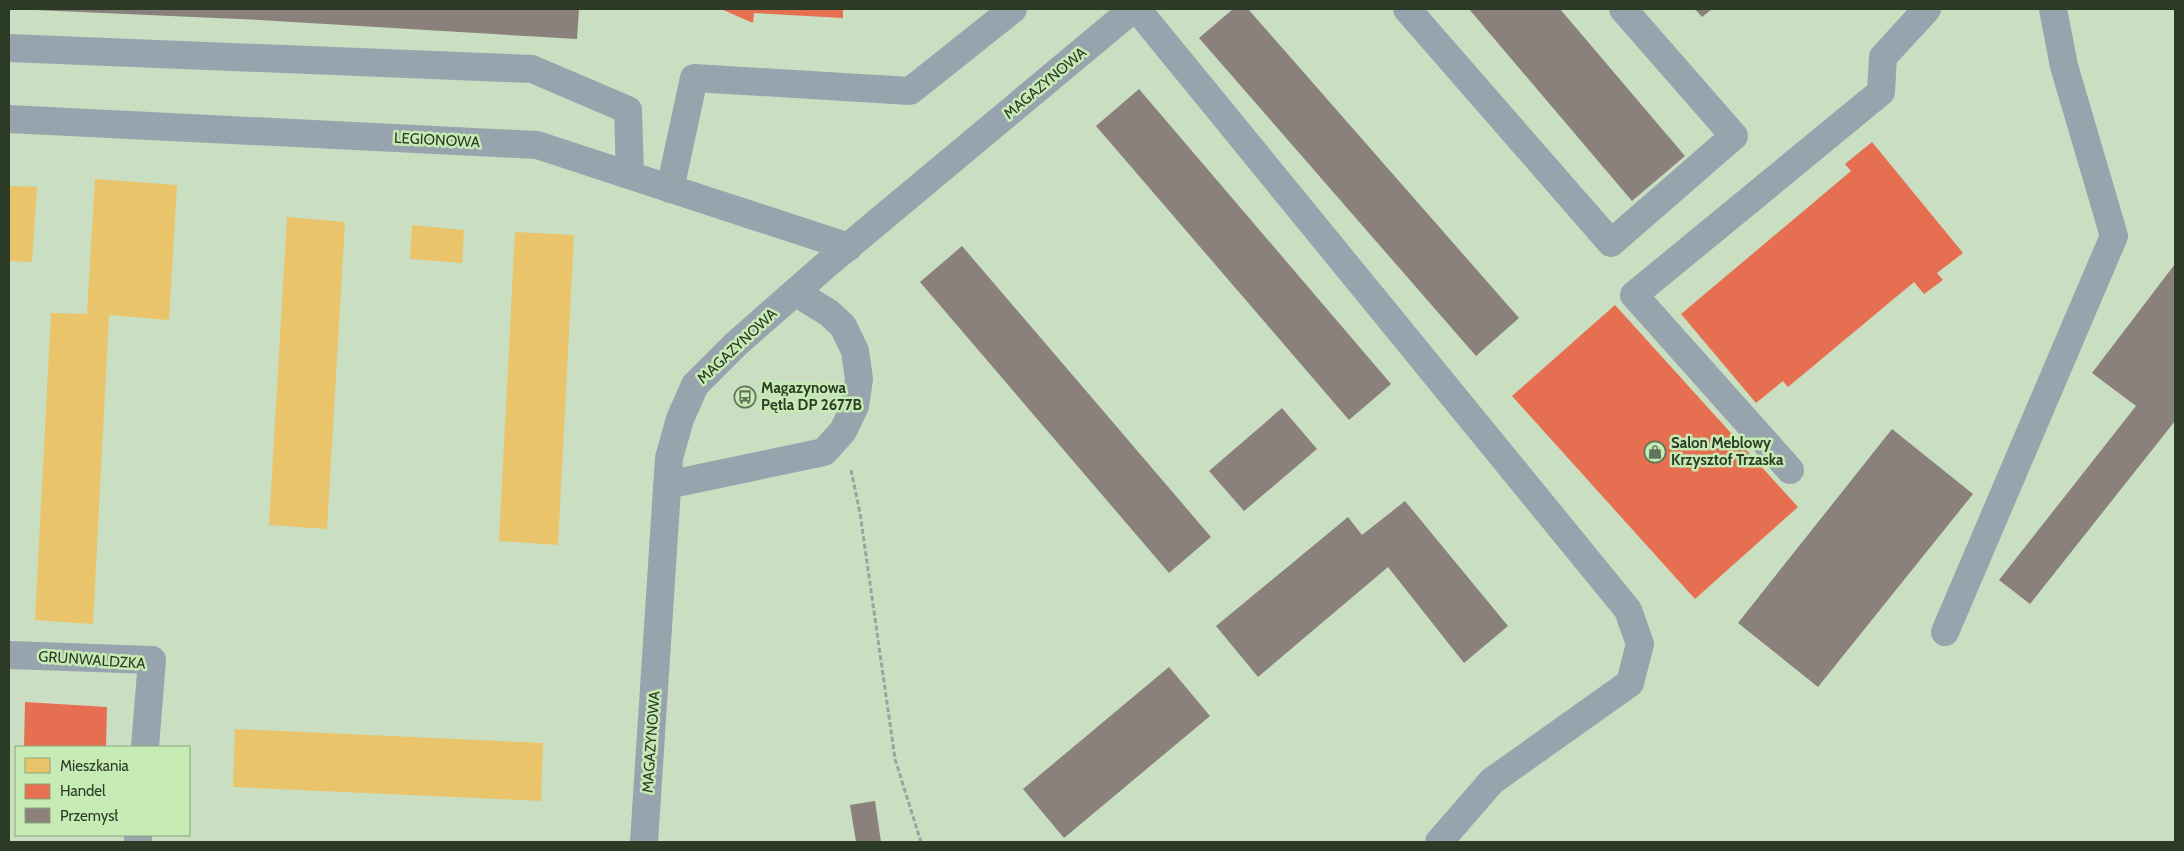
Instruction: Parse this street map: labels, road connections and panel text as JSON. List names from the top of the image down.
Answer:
{
  "streets": {
    "street": ["MAGAZYNOWA", "LEGIONOWA", "GRUNWALDZKA"]
  },
  "crossings": [
    ["MAGAZYNOWA", "LEGIONOWA"]
  ],
  "places": {
    "bus stop": ["Magazynowa Pętla DP 2677B"],
    "shop": ["Salon Meblowy Krzysztof Trzaska"]
  },
  "legend": ["Mieszkania", "Handel", "Przemysł"]
}
